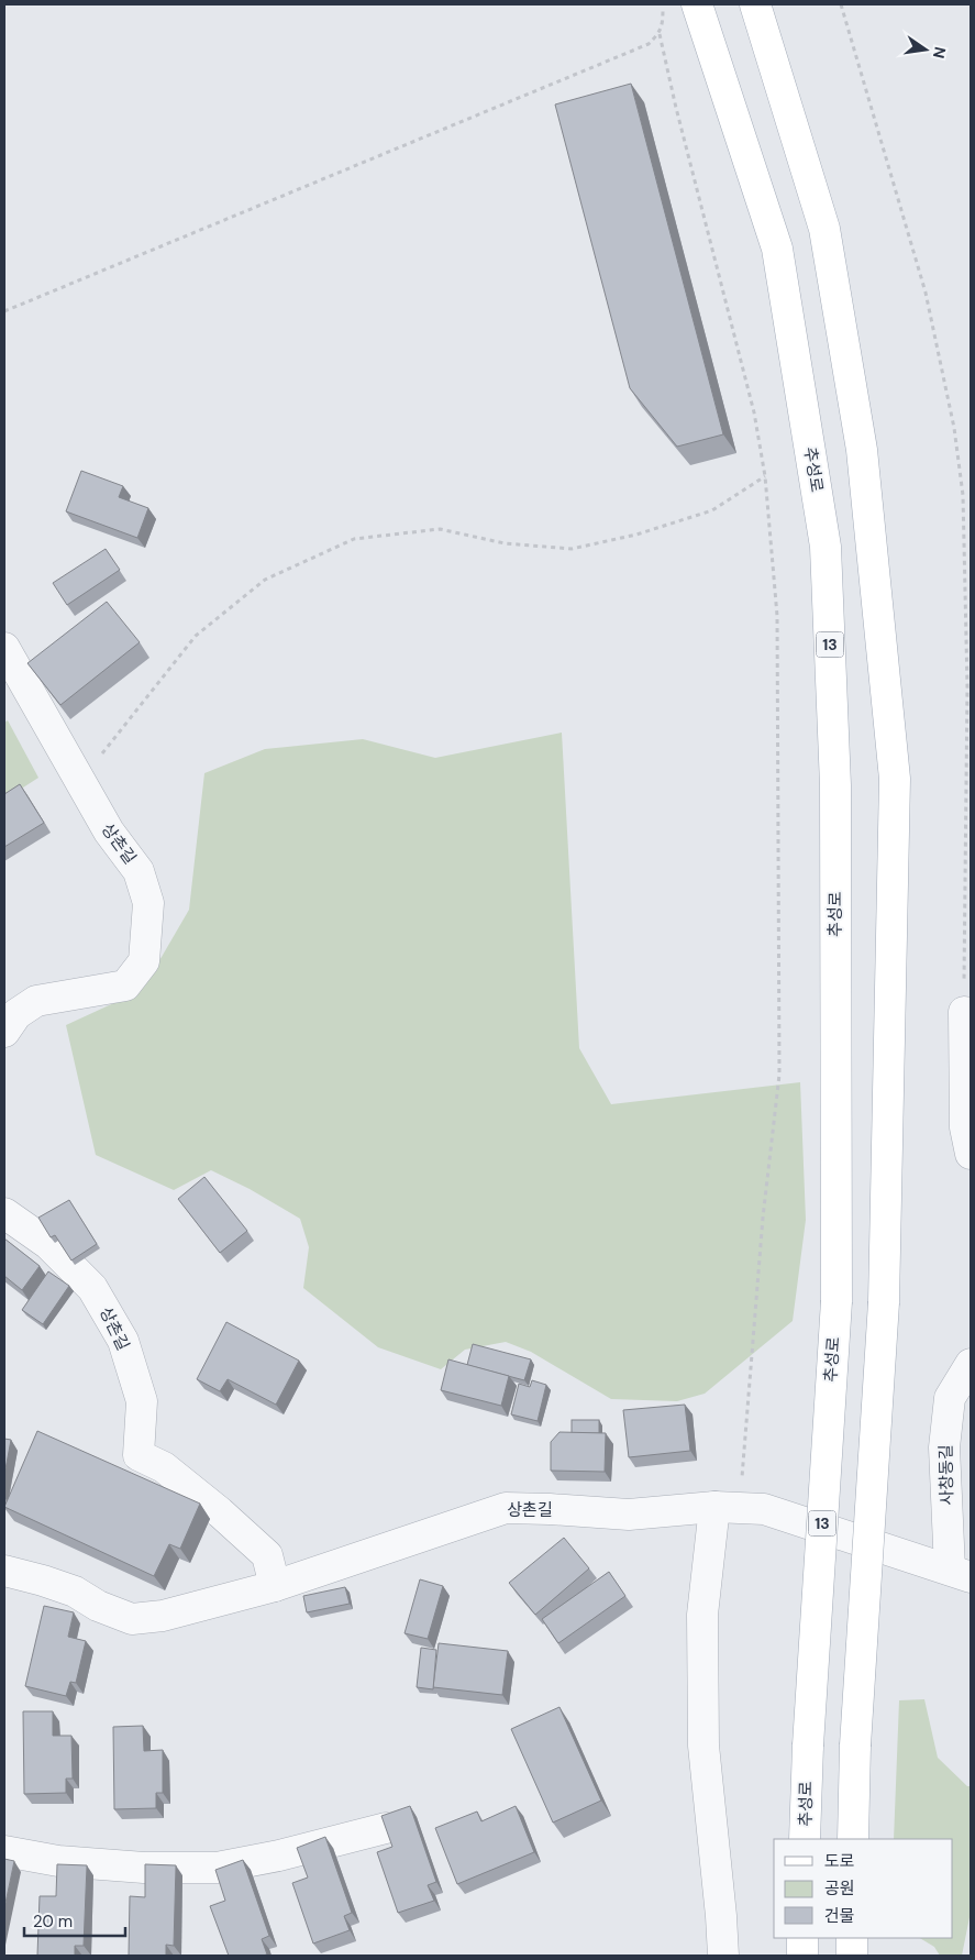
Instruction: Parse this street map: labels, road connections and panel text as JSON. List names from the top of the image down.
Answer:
{
  "streets": {
    "main road": ["추성로", "13"],
    "street": ["상촌길", "사창동길"]
  },
  "legend": ["도로", "공원", "건물"],
  "scale_bar": "20 m",
  "north": "right"
}
